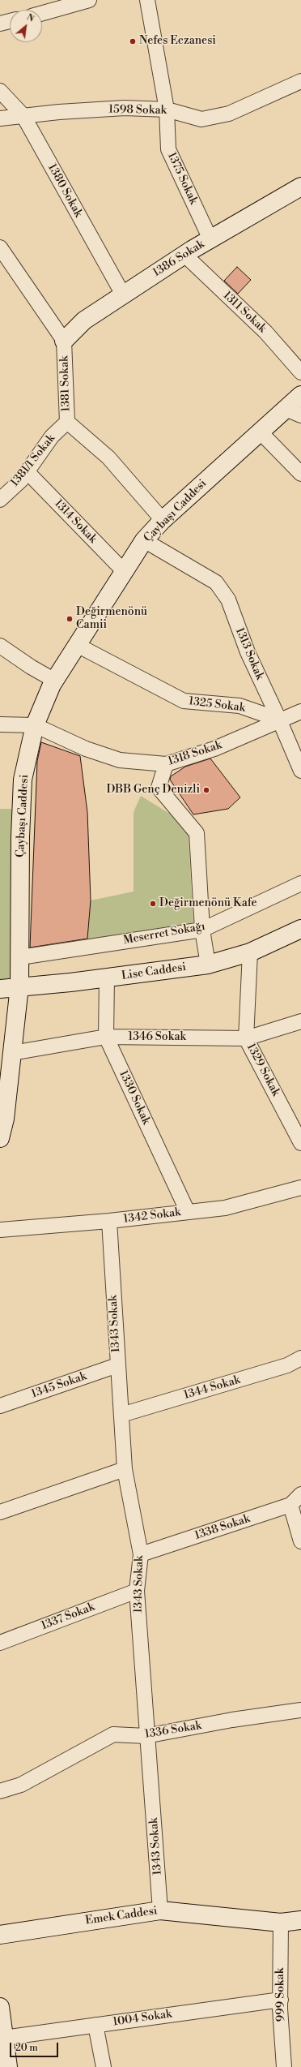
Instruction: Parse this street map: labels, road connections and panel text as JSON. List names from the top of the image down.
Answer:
{
  "streets": {
    "main road": [
      "1386 Sokak",
      "Çaybaşı Caddesi",
      "Lise Caddesi",
      "Emek Caddesi"
    ],
    "street": [
      "1598 Sokak",
      "1375 Sokak",
      "1380 Sokak",
      "1311 Sokak",
      "1381 Sokak",
      "1381/1 Sokak",
      "1314 Sokak",
      "1313 Sokak",
      "1325 Sokak",
      "1318 Sokak",
      "Meserret Sokağı",
      "1346 Sokak",
      "1329 Sokak",
      "1330 Sokak",
      "1342 Sokak",
      "1343 Sokak",
      "1345 Sokak",
      "1344 Sokak",
      "1338 Sokak",
      "1337 Sokak",
      "1336 Sokak",
      "999 Sokak",
      "1004 Sokak"
    ]
  },
  "crossings": [
    ["1598 Sokak", "1375 Sokak"],
    ["1598 Sokak", "1380 Sokak"],
    ["1375 Sokak", "1386 Sokak"],
    ["1380 Sokak", "1386 Sokak"],
    ["1386 Sokak", "1311 Sokak"],
    ["1386 Sokak", "1381 Sokak"],
    ["1381 Sokak", "1381/1 Sokak"],
    ["1381 Sokak", "Çaybaşı Caddesi"],
    ["1381/1 Sokak", "1314 Sokak"],
    ["Çaybaşı Caddesi", "1314 Sokak"],
    ["Çaybaşı Caddesi", "1313 Sokak"],
    ["Çaybaşı Caddesi", "1325 Sokak"],
    ["Çaybaşı Caddesi", "1318 Sokak"],
    ["Çaybaşı Caddesi", "Meserret Sokağı"],
    ["Çaybaşı Caddesi", "Lise Caddesi"],
    ["Çaybaşı Caddesi", "1346 Sokak"],
    ["1313 Sokak", "1325 Sokak"],
    ["1313 Sokak", "1318 Sokak"],
    ["1325 Sokak", "1318 Sokak"],
    ["Lise Caddesi", "1329 Sokak"],
    ["Lise Caddesi", "1330 Sokak"],
    ["1346 Sokak", "1329 Sokak"],
    ["1346 Sokak", "1330 Sokak"],
    ["1330 Sokak", "1342 Sokak"],
    ["1342 Sokak", "1343 Sokak"],
    ["1343 Sokak", "1345 Sokak"],
    ["1343 Sokak", "1344 Sokak"],
    ["1343 Sokak", "1338 Sokak"],
    ["1343 Sokak", "1337 Sokak"],
    ["1343 Sokak", "1336 Sokak"],
    ["1343 Sokak", "Emek Caddesi"],
    ["Emek Caddesi", "999 Sokak"],
    ["999 Sokak", "1004 Sokak"]
  ],
  "places": [
    "Nefes Eczanesi",
    "Değirmenönü Camii",
    "DBB Genç Denizli",
    "Değirmenönü Kafe"
  ],
  "scale_bar": "20 m",
  "north": "top right"
}
